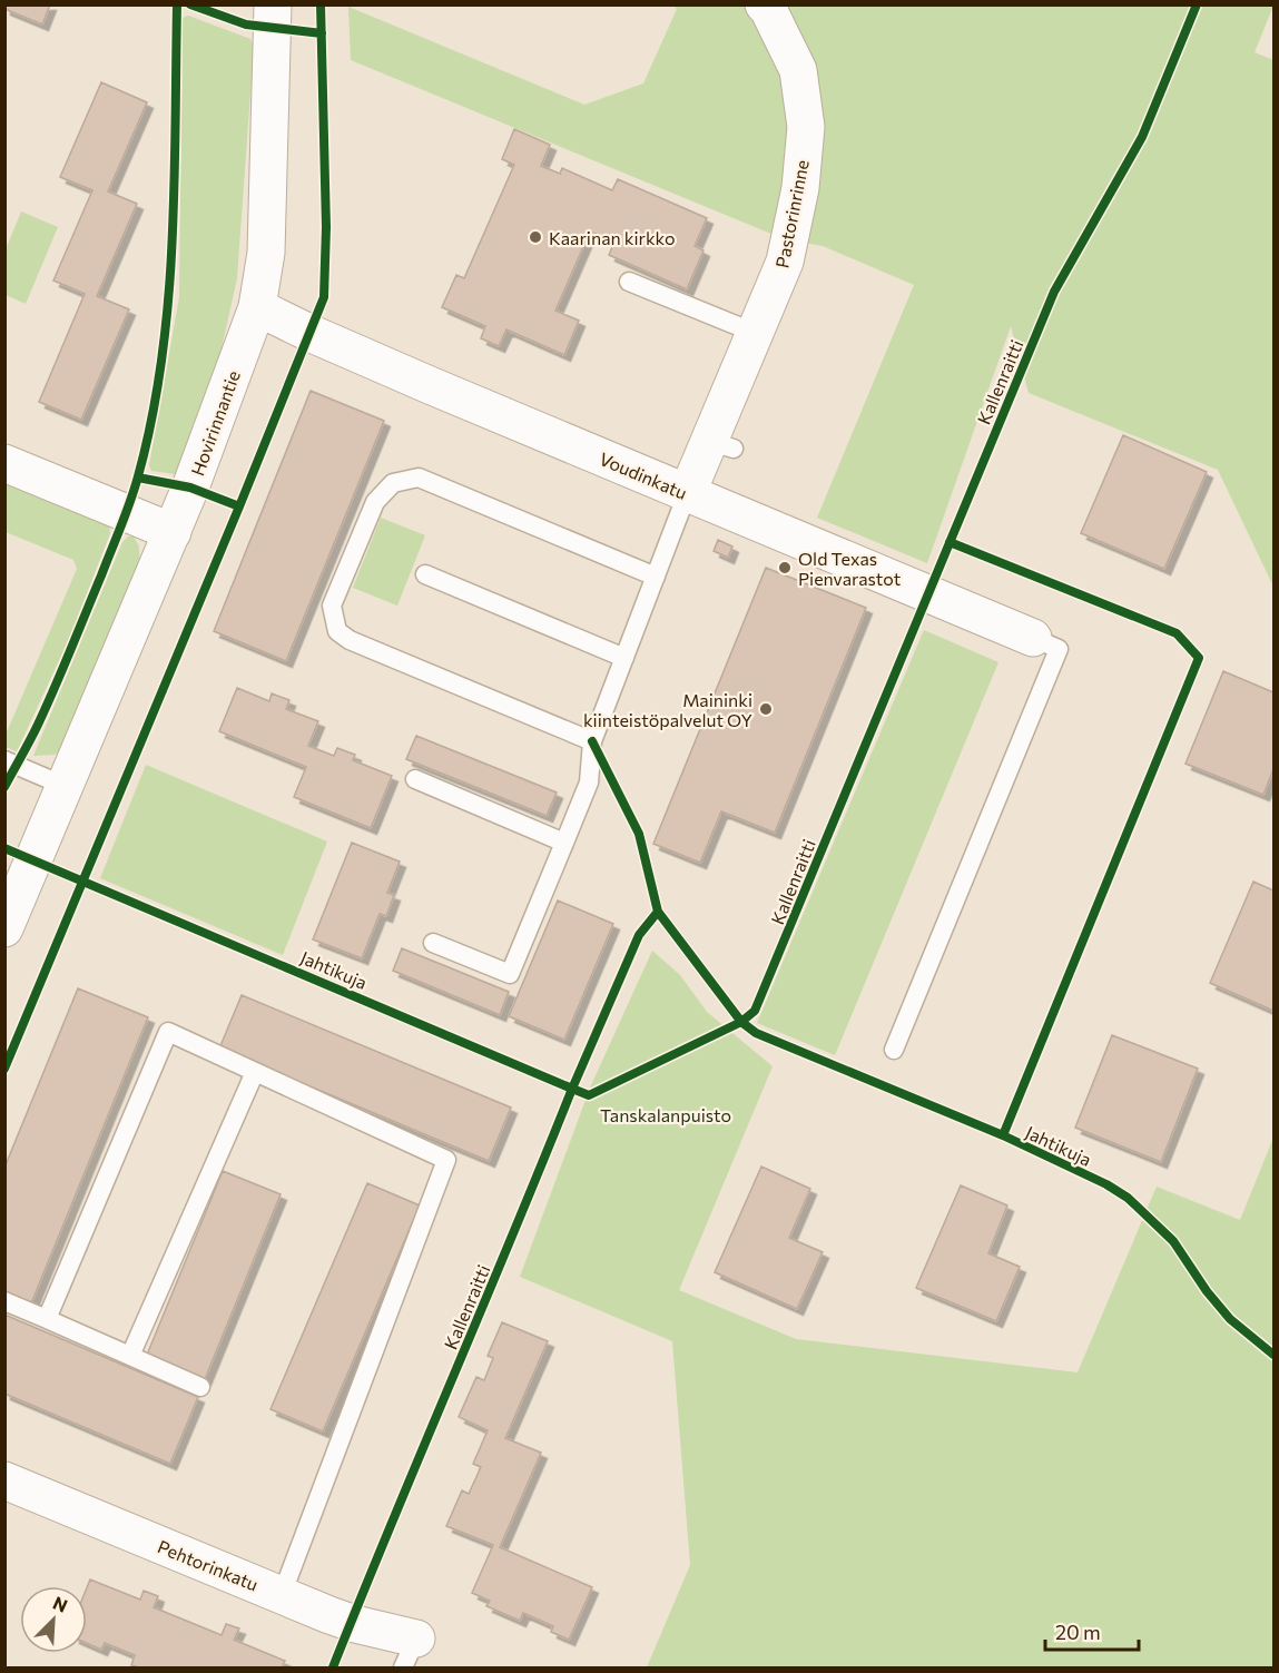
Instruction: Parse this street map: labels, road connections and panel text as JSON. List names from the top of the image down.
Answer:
{
  "streets": {
    "street": [
      "Pastorinrinne",
      "Hovirinnantie",
      "Voudinkatu",
      "Pehtorinkatu"
    ],
    "cycle path": ["Kallenraitti", "Jahtikuja"]
  },
  "crossings": [
    ["Pastorinrinne", "Voudinkatu"],
    ["Hovirinnantie", "Voudinkatu"]
  ],
  "parks": ["Tanskalanpuisto"],
  "places": ["Kaarinan kirkko", "Old Texas Pienvarastot", "Maininki kiinteistöpalvelut OY"],
  "scale_bar": "20 m",
  "north": "top right"
}
